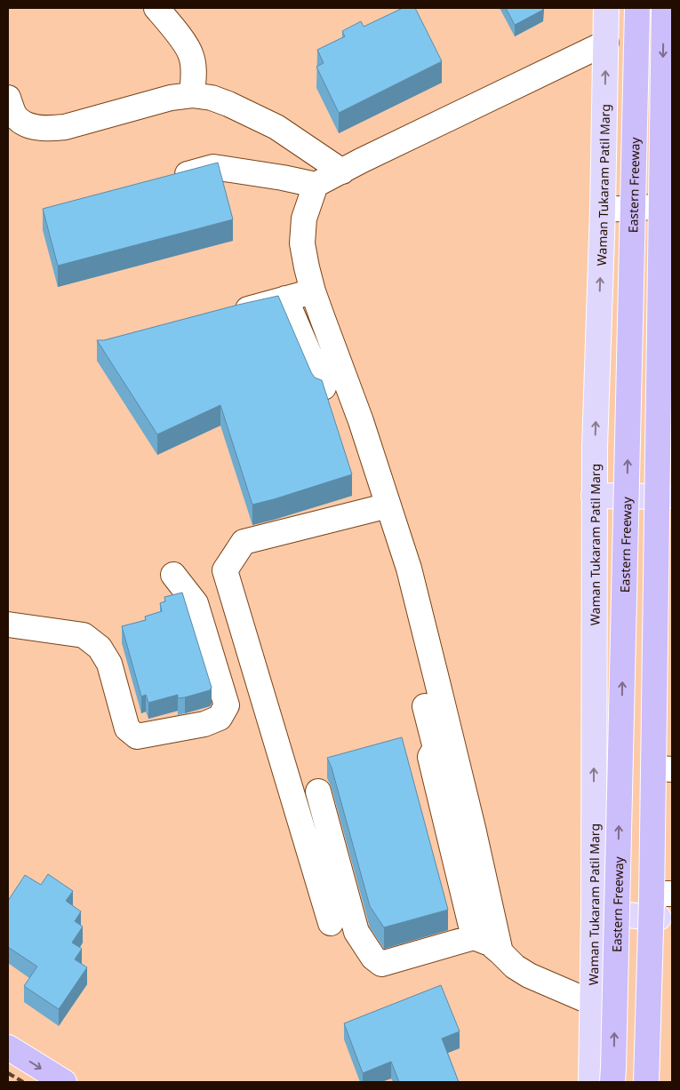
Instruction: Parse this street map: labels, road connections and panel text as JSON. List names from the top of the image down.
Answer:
{
  "streets": {
    "highway": ["Eastern Freeway"],
    "main road": ["Waman Tukaram Patil Marg"]
  }
}
